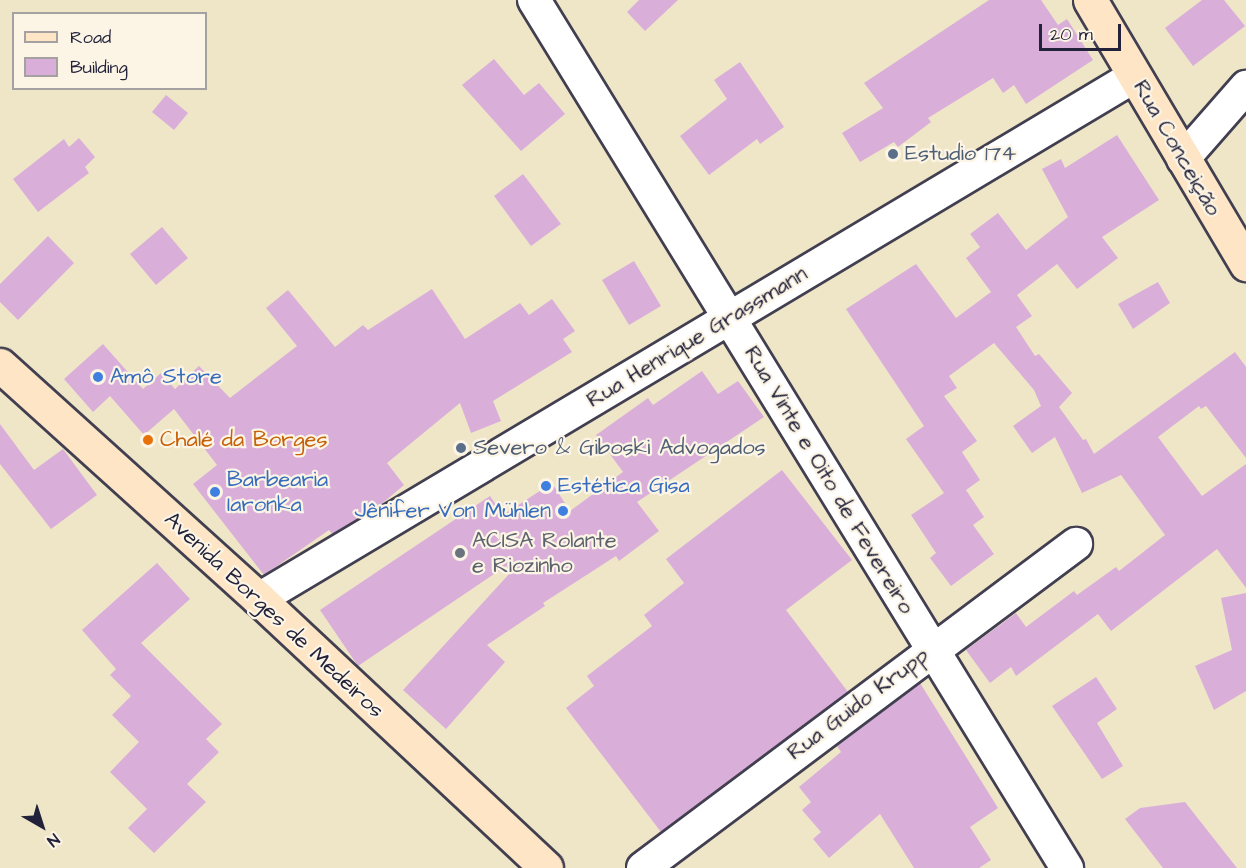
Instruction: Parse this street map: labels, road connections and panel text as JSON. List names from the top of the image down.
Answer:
{
  "streets": {
    "main road": ["Rua Conceição", "Avenida Borges de Medeiros"],
    "street": ["Rua Henrique Grassmann", "Rua Vinte e Oito de Fevereiro", "Rua Guido Krupp"]
  },
  "crossings": [
    ["Rua Conceição", "Rua Henrique Grassmann"],
    ["Rua Henrique Grassmann", "Rua Vinte e Oito de Fevereiro"],
    ["Rua Henrique Grassmann", "Avenida Borges de Medeiros"],
    ["Rua Vinte e Oito de Fevereiro", "Rua Guido Krupp"]
  ],
  "places": [
    "Estudio 174",
    "Amô Store",
    "Chalé da Borges",
    "Severo & Giboski Advogados",
    "Estética Gisa",
    "Barbearia Iaronka",
    "Jênifer Von Mühlen",
    "ACISA Rolante e Riozinho"
  ],
  "legend": ["Road", "Building"],
  "scale_bar": "20 m",
  "north": "bottom right"
}
